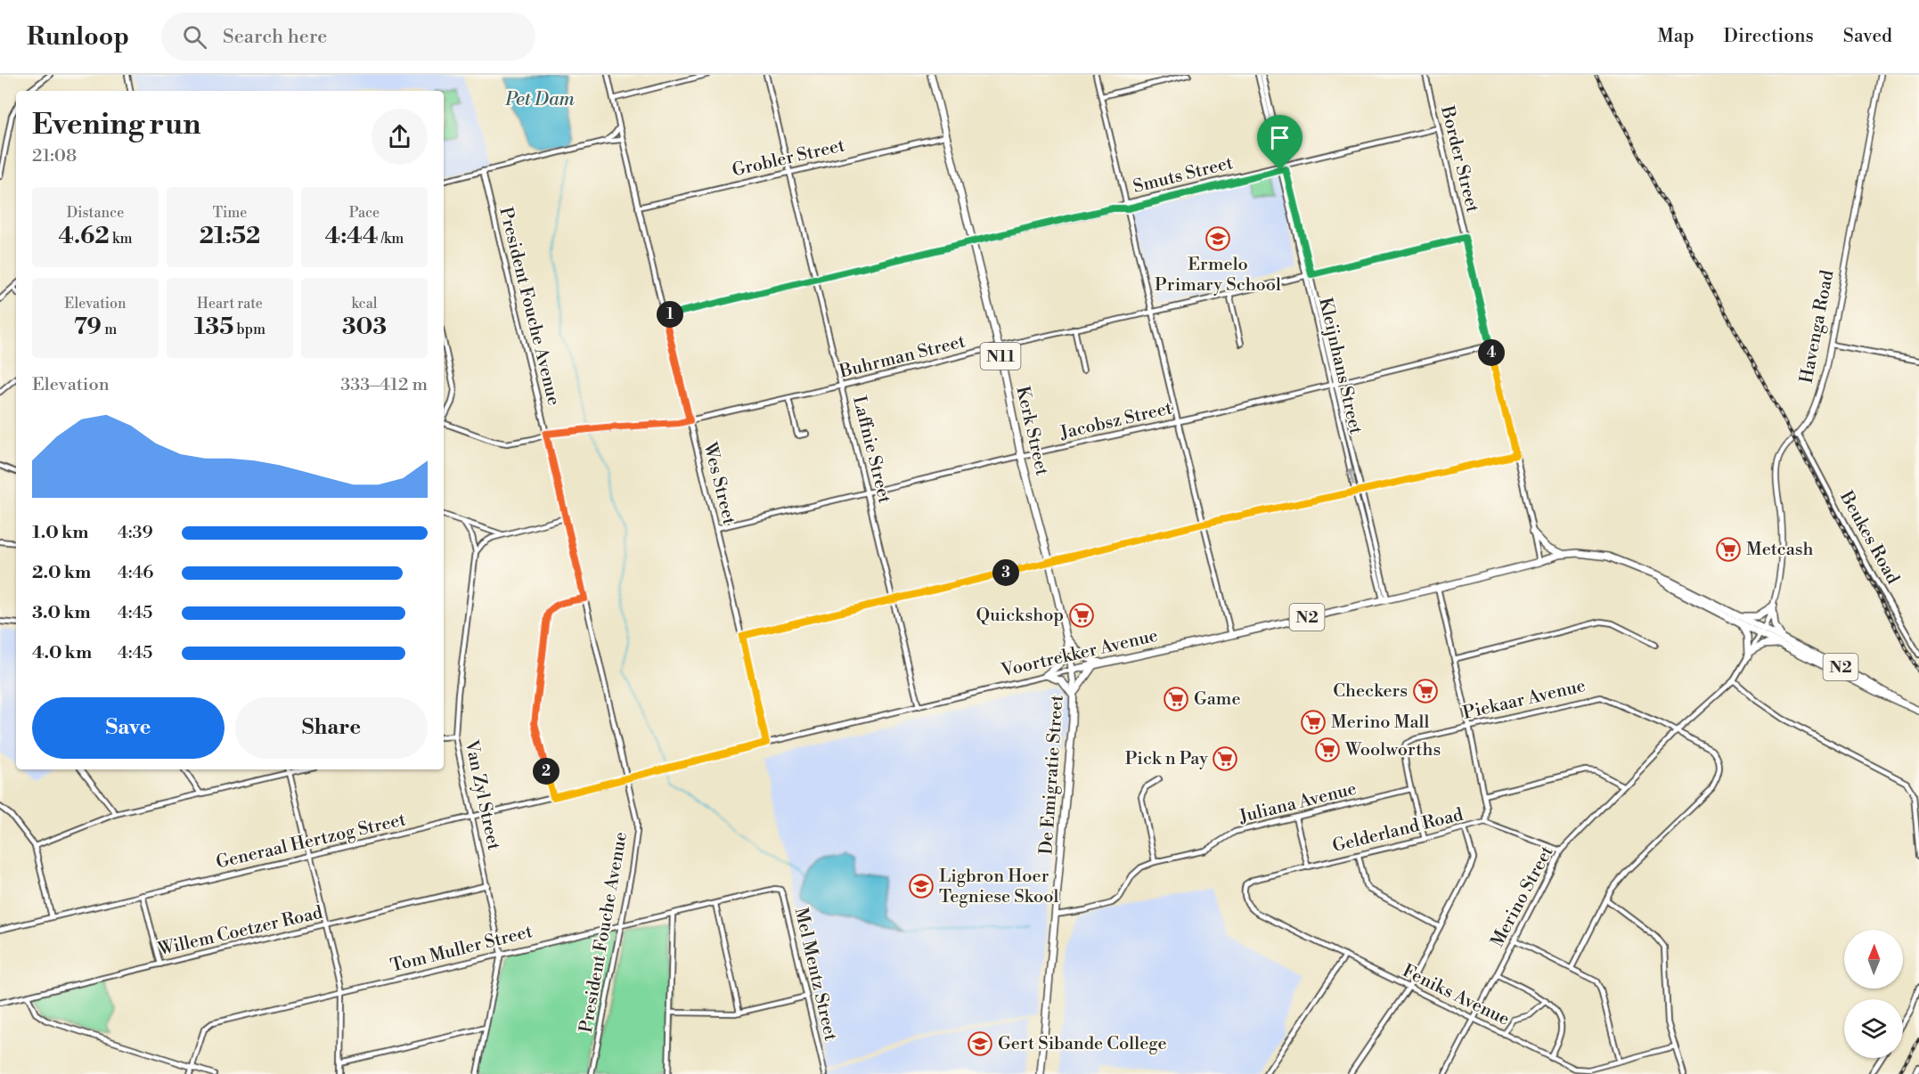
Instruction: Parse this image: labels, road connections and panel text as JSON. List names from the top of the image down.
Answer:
{
  "streets": {
    "highway": [
      "N11",
      "Kerk Street",
      "N2",
      "Voortrekker Avenue",
      "De Emigratie Street"
    ],
    "street": [
      "Grobler Street",
      "Border Street",
      "Smuts Street",
      "President Fouche Avenue",
      "Havenga Road",
      "Buhrman Street",
      "Kleijnhans Street",
      "Jacobsz Street",
      "Laffnie Street",
      "Wes Street",
      "Beukes Road",
      "Piekaar Avenue",
      "Van Zyl Street",
      "Juliana Avenue",
      "Gelderland Road",
      "Generaal Hertzog Street",
      "Merino Street",
      "Willem Coetzer Road",
      "Tom Muller Street",
      "Mel Mentz Street",
      "Feniks Avenue"
    ]
  },
  "crossings": [
    ["Grobler Street", "Kerk Street"],
    ["Grobler Street", "Laffnie Street"],
    ["Grobler Street", "Wes Street"],
    ["Border Street", "Smuts Street"],
    ["Border Street", "Buhrman Street"],
    ["Border Street", "Jacobsz Street"],
    ["Border Street", "N2"],
    ["Border Street", "Voortrekker Avenue"],
    ["Smuts Street", "Kleijnhans Street"],
    ["Smuts Street", "Kerk Street"],
    ["Smuts Street", "Laffnie Street"],
    ["Smuts Street", "Wes Street"],
    ["President Fouche Avenue", "Buhrman Street"],
    ["President Fouche Avenue", "Voortrekker Avenue"],
    ["President Fouche Avenue", "Generaal Hertzog Street"],
    ["President Fouche Avenue", "Tom Muller Street"],
    ["Havenga Road", "Beukes Road"],
    ["Havenga Road", "N2"],
    ["Havenga Road", "Piekaar Avenue"],
    ["Havenga Road", "Merino Street"],
    ["Buhrman Street", "Kleijnhans Street"],
    ["Buhrman Street", "Kerk Street"],
    ["Buhrman Street", "Laffnie Street"],
    ["Buhrman Street", "Wes Street"],
    ["Kleijnhans Street", "Jacobsz Street"],
    ["Kleijnhans Street", "Voortrekker Avenue"],
    ["Jacobsz Street", "Kerk Street"],
    ["Jacobsz Street", "Laffnie Street"],
    ["Jacobsz Street", "Wes Street"],
    ["Kerk Street", "Voortrekker Avenue"],
    ["Kerk Street", "De Emigratie Street"],
    ["Laffnie Street", "Voortrekker Avenue"],
    ["Wes Street", "Voortrekker Avenue"],
    ["N2", "Voortrekker Avenue"],
    ["Voortrekker Avenue", "De Emigratie Street"],
    ["Voortrekker Avenue", "Generaal Hertzog Street"],
    ["Piekaar Avenue", "Juliana Avenue"],
    ["Piekaar Avenue", "Merino Street"],
    ["De Emigratie Street", "Juliana Avenue"],
    ["Van Zyl Street", "Generaal Hertzog Street"],
    ["Van Zyl Street", "Willem Coetzer Road"],
    ["Van Zyl Street", "Tom Muller Street"],
    ["Gelderland Road", "Merino Street"],
    ["Gelderland Road", "Feniks Avenue"],
    ["Merino Street", "Feniks Avenue"],
    ["Tom Muller Street", "Mel Mentz Street"]
  ],
  "water": ["Pet Dam"],
  "places": {
    "school or university": ["Ermelo Primary School", "Ligbron Hoer Tegniese Skool", "Gert Sibande College"],
    "supermarket": [
      "Metcash",
      "Quickshop",
      "Checkers",
      "Game",
      "Merino Mall",
      "Woolworths",
      "Pick n Pay"
    ]
  },
  "north": "top",
  "page": {
    "header": "Runloop",
    "search": "Search here",
    "nav": ["Map", "Directions", "Saved"],
    "heading": ["Evening run", "21:08"],
    "stats": [
      ["Distance", "4.62 km"],
      ["Time", "21:52"],
      ["Pace", "4:44 /km"],
      ["Elevation", "79 m"],
      ["Heart rate", "135 bpm"],
      ["kcal", "303"]
    ],
    "pins": [
      "1",
      "4",
      "3",
      "2"
    ],
    "chart": ["Elevation", "333–412 m"],
    "list": [
      {
        "name": "1.0 km",
        "note": "4:39"
      },
      {
        "name": "2.0 km",
        "note": "4:46"
      },
      {
        "name": "3.0 km",
        "note": "4:45"
      },
      {
        "name": "4.0 km",
        "note": "4:45"
      }
    ],
    "buttons": ["Save", "Share"]
  }
}
